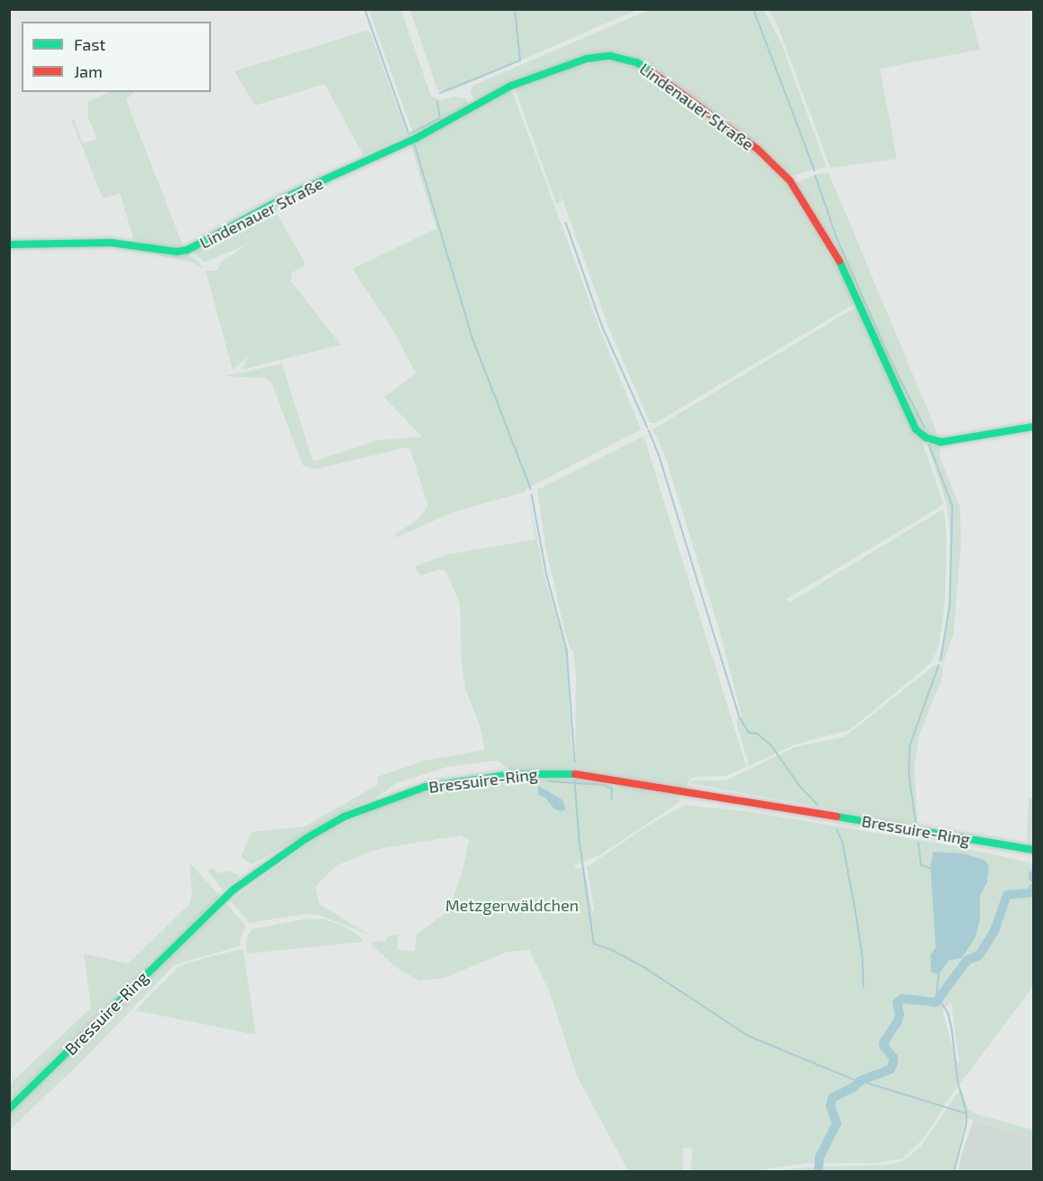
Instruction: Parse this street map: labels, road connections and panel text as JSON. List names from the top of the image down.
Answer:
{
  "streets": {
    "street": ["Lindenauer Straße", "Bressuire-Ring"]
  },
  "parks": ["Metzgerwäldchen"],
  "legend": ["Fast", "Jam"]
}
